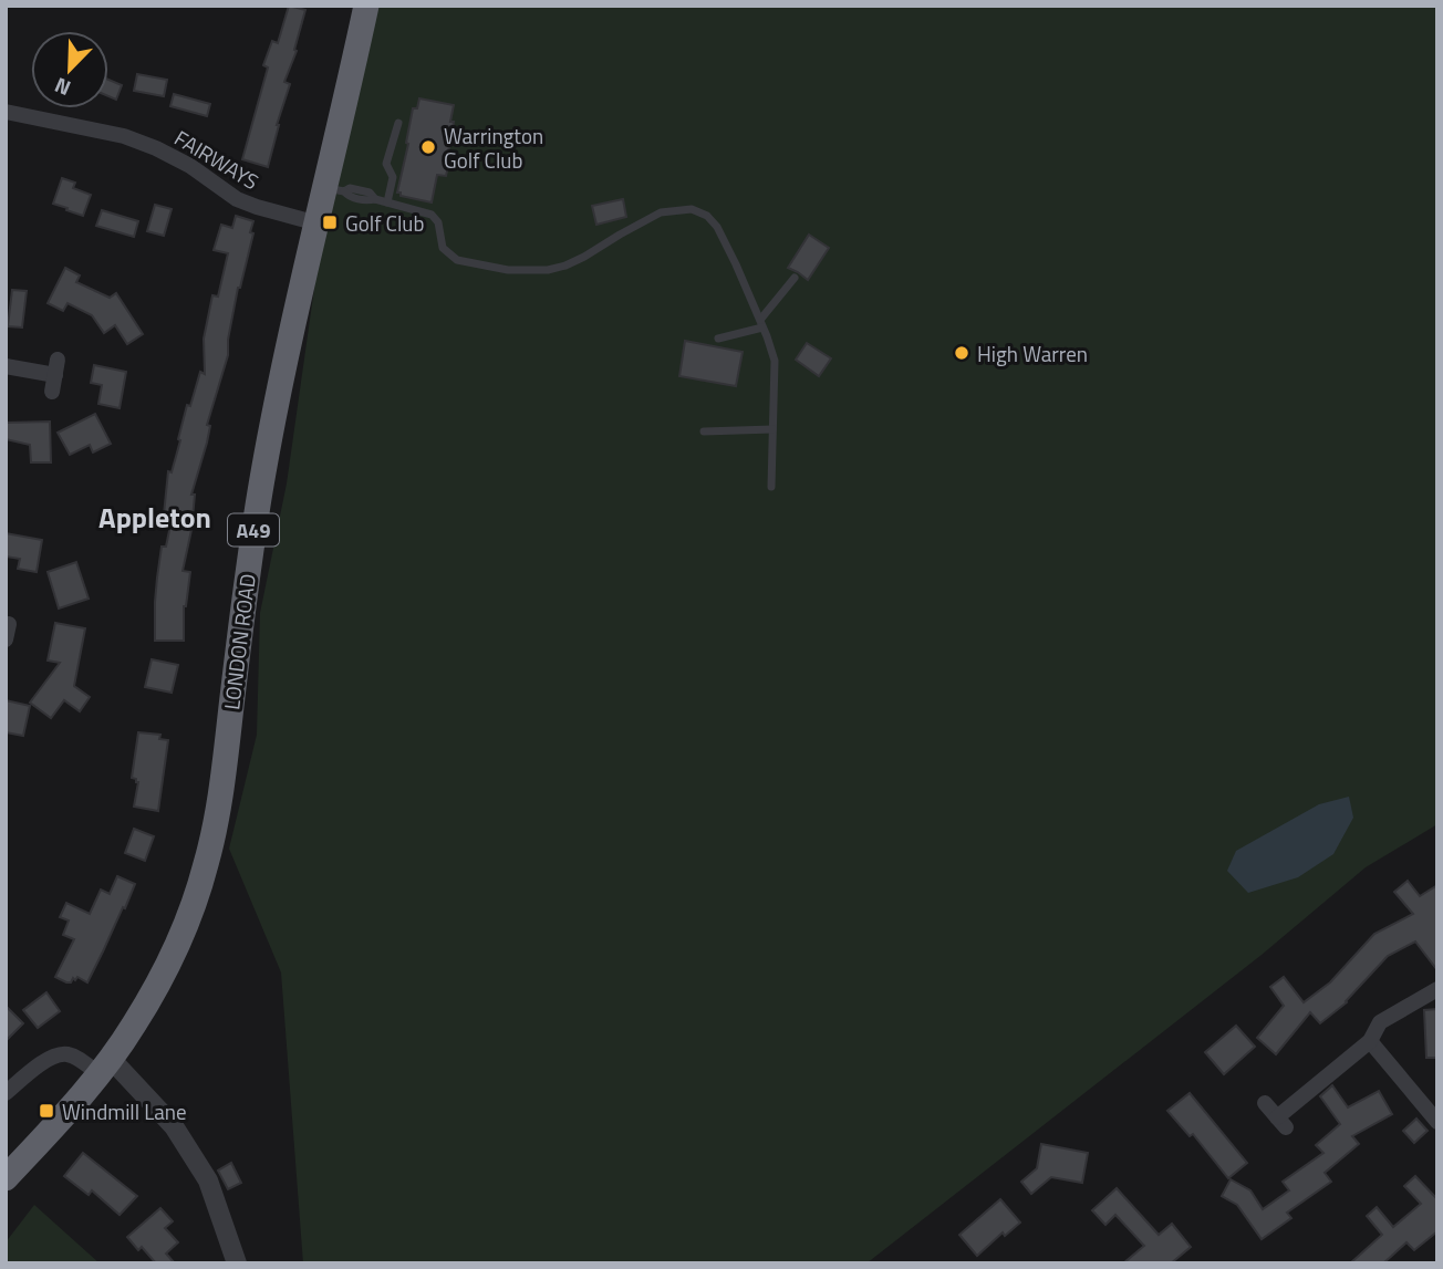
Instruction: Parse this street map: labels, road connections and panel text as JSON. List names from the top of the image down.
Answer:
{
  "streets": {
    "highway": ["A49", "LONDON ROAD"],
    "street": ["FAIRWAYS"]
  },
  "crossings": [
    ["FAIRWAYS", "LONDON ROAD"]
  ],
  "districts": ["Appleton"],
  "places": {
    "other": ["Warrington Golf Club", "High Warren"],
    "transit": ["Golf Club", "Windmill Lane"]
  },
  "north": "bottom left"
}
